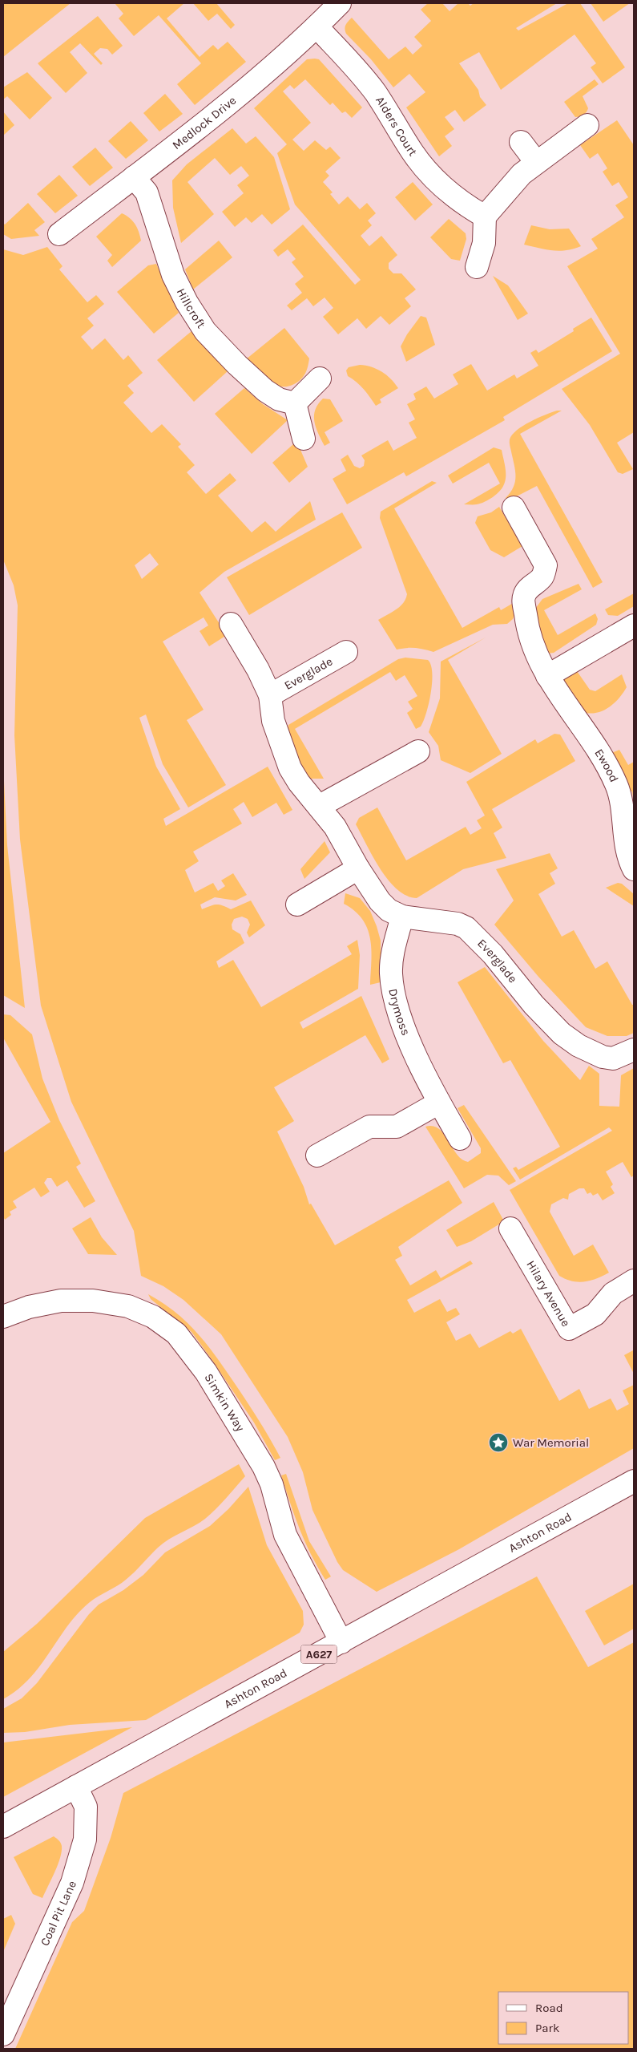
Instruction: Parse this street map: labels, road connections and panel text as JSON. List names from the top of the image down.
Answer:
{
  "streets": {
    "main road": [
      "Medlock Drive",
      "Alders Court",
      "Hillcroft",
      "Everglade",
      "Ewood",
      "Drymoss",
      "Hilary Avenue",
      "Simkin Way",
      "Ashton Road",
      "A627",
      "Coal Pit Lane"
    ]
  },
  "crossings": [
    ["Medlock Drive", "Alders Court"],
    ["Medlock Drive", "Hillcroft"],
    ["Everglade", "Drymoss"],
    ["Simkin Way", "Ashton Road"],
    ["Ashton Road", "Coal Pit Lane"]
  ],
  "places": {
    "place": ["War Memorial"]
  },
  "legend": ["Road", "Park"]
}
